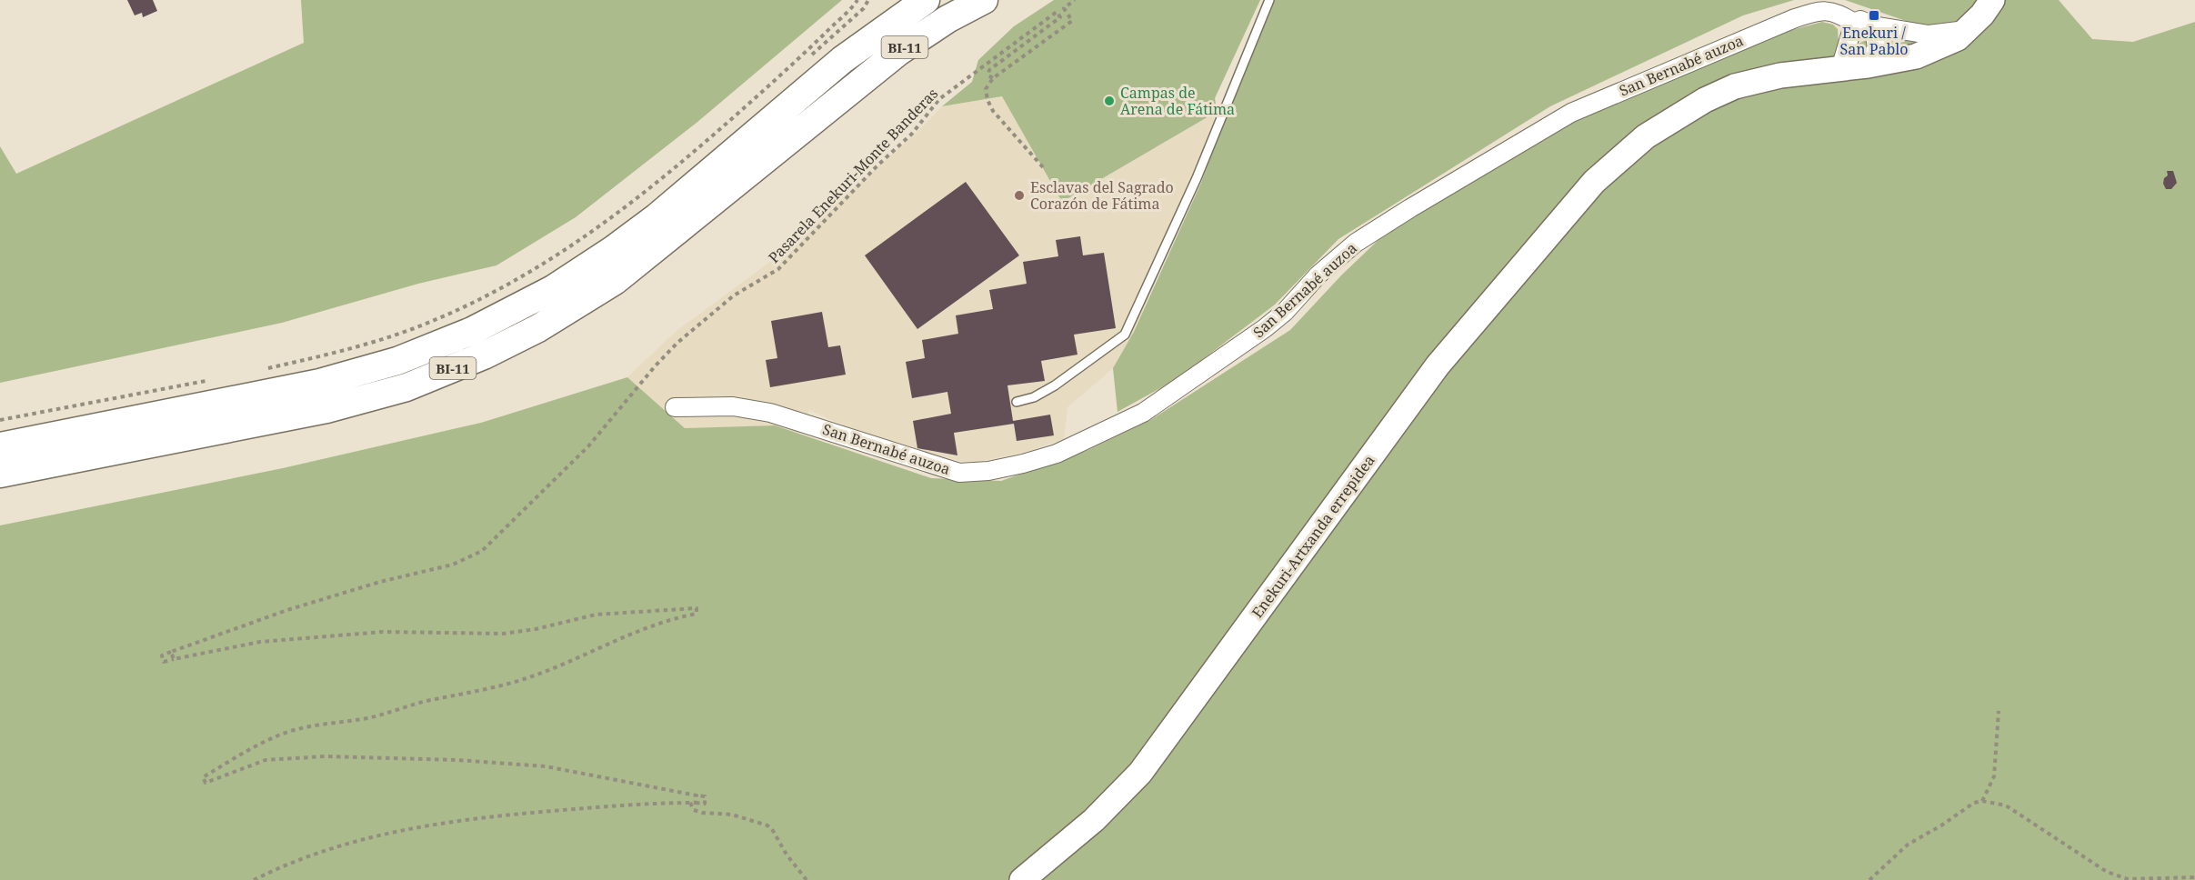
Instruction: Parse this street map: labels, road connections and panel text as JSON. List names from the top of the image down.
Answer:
{
  "streets": {
    "main road": ["BI-11"],
    "street": ["San Bernabé auzoa", "Enekuri-Artxanda errepidea"],
    "path": ["Pasarela Enekuri-Monte Banderas"]
  },
  "crossings": [
    ["San Bernabé auzoa", "Enekuri-Artxanda errepidea"]
  ],
  "places": {
    "transit": ["Enekuri / San Pablo"],
    "other": ["Campas de Arena de Fátima", "Esclavas del Sagrado Corazón de Fátima"]
  }
}
